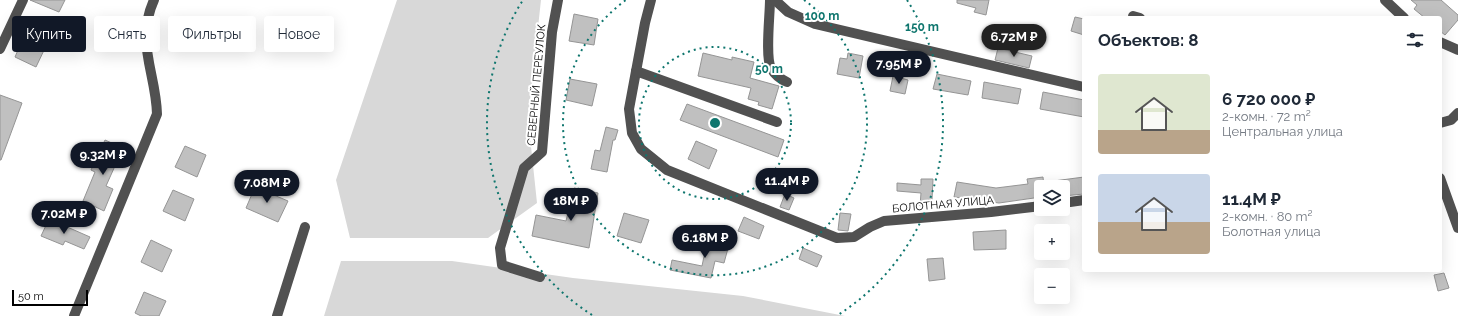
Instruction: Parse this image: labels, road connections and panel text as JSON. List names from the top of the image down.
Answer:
{
  "streets": {
    "street": ["СЕВЕРНЫЙ ПЕРЕУЛОК", "БОЛОТНАЯ УЛИЦА"]
  },
  "scale_bar": "50 m",
  "page": {
    "chip": [
      "Купить",
      "Снять",
      "Фильтры",
      "Новое"
    ],
    "heading": "Объектов: 8",
    "price": [
      "6.72M ₽",
      "7.95M ₽",
      "9.32M ₽",
      "11.4M ₽",
      "7.08M ₽",
      "18M ₽",
      "7.02M ₽",
      "6.18M ₽"
    ],
    "list": [
      {
        "name": "6 720 000 ₽",
        "note": "2-комн. · 72 m² · Центральная улица"
      },
      {
        "name": "11.4M ₽",
        "note": "2-комн. · 80 m² · Болотная улица"
      }
    ],
    "map_buttons": ["+", "−"],
    "scale": "50 m"
  },
  "rings": ["100 m", "150 m", "50 m"]
}
